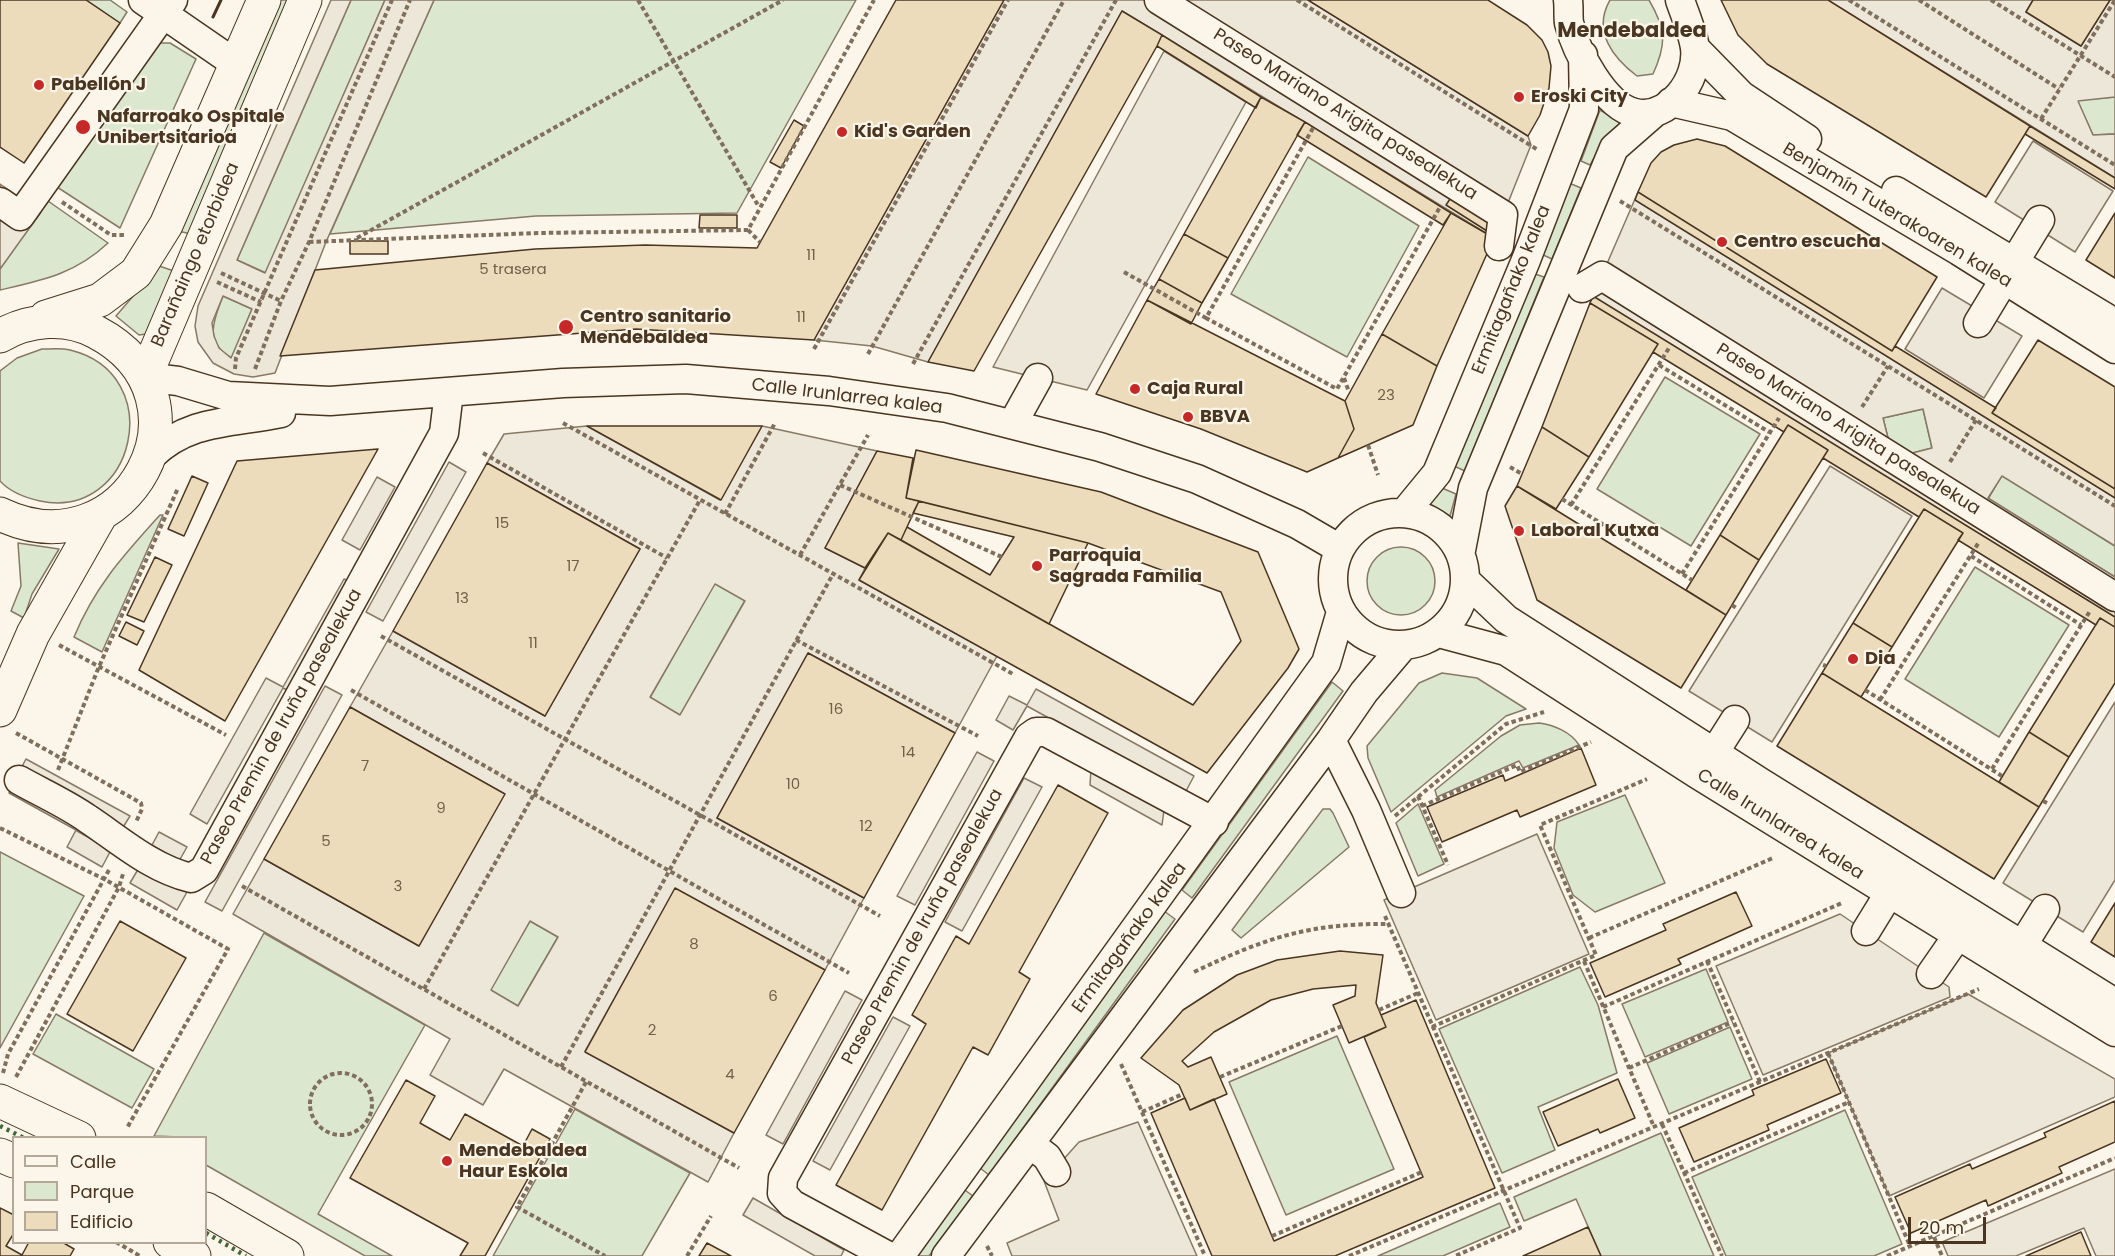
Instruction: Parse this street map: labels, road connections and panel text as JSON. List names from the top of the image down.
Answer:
{
  "streets": {
    "main road": ["Barañaingo etorbidea"],
    "street": [
      "Paseo Mariano Arigita pasealekua",
      "Benjamín Tuterakoaren kalea",
      "Ermitagañako kalea",
      "Calle Irunlarrea kalea",
      "Paseo Premin de Iruña pasealekua"
    ]
  },
  "crossings": [
    ["Benjamín Tuterakoaren kalea", "Ermitagañako kalea"],
    ["Barañaingo etorbidea", "Calle Irunlarrea kalea"],
    ["Ermitagañako kalea", "Calle Irunlarrea kalea"],
    ["Ermitagañako kalea", "Paseo Premin de Iruña pasealekua"],
    ["Calle Irunlarrea kalea", "Paseo Premin de Iruña pasealekua"]
  ],
  "districts": ["Mendebaldea"],
  "places": [
    "Pabellón J",
    "Eroski City",
    "Nafarroako Ospitale Unibertsitarioa",
    "Kid's Garden",
    "Centro escucha",
    "Centro sanitario Mendebaldea",
    "Caja Rural",
    "BBVA",
    "Laboral Kutxa",
    "Parroquia Sagrada Familia",
    "Dia",
    "Mendebaldea Haur Eskola"
  ],
  "house_numbers": [
    "11",
    "5 trasera",
    "11",
    "23",
    "15",
    "17",
    "13",
    "11",
    "16",
    "14",
    "7",
    "10",
    "9",
    "12",
    "5",
    "3",
    "8",
    "6",
    "2",
    "4"
  ],
  "legend": ["Calle", "Parque", "Edificio"],
  "scale_bar": "20 m"
}
